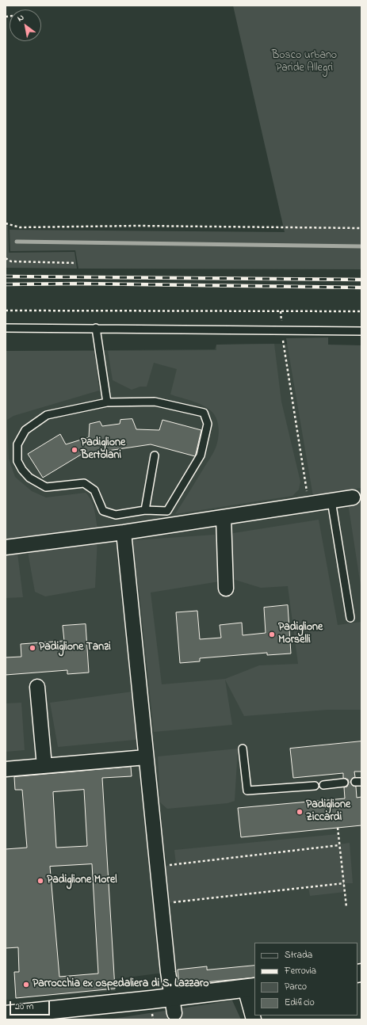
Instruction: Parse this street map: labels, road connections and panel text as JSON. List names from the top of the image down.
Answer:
{
  "parks": ["Bosco urbano Paride Allegri"],
  "places": [
    "Padiglione Bertolani",
    "Padiglione Morselli",
    "Padiglione Tanzi",
    "Padiglione Ziccardi",
    "Padiglione Morel",
    "Parrocchia ex ospedaliera di S. Lazzaro"
  ],
  "legend": [
    "Strada",
    "Ferrovia",
    "Parco",
    "Edificio"
  ],
  "scale_bar": "20 m",
  "north": "top left"
}
